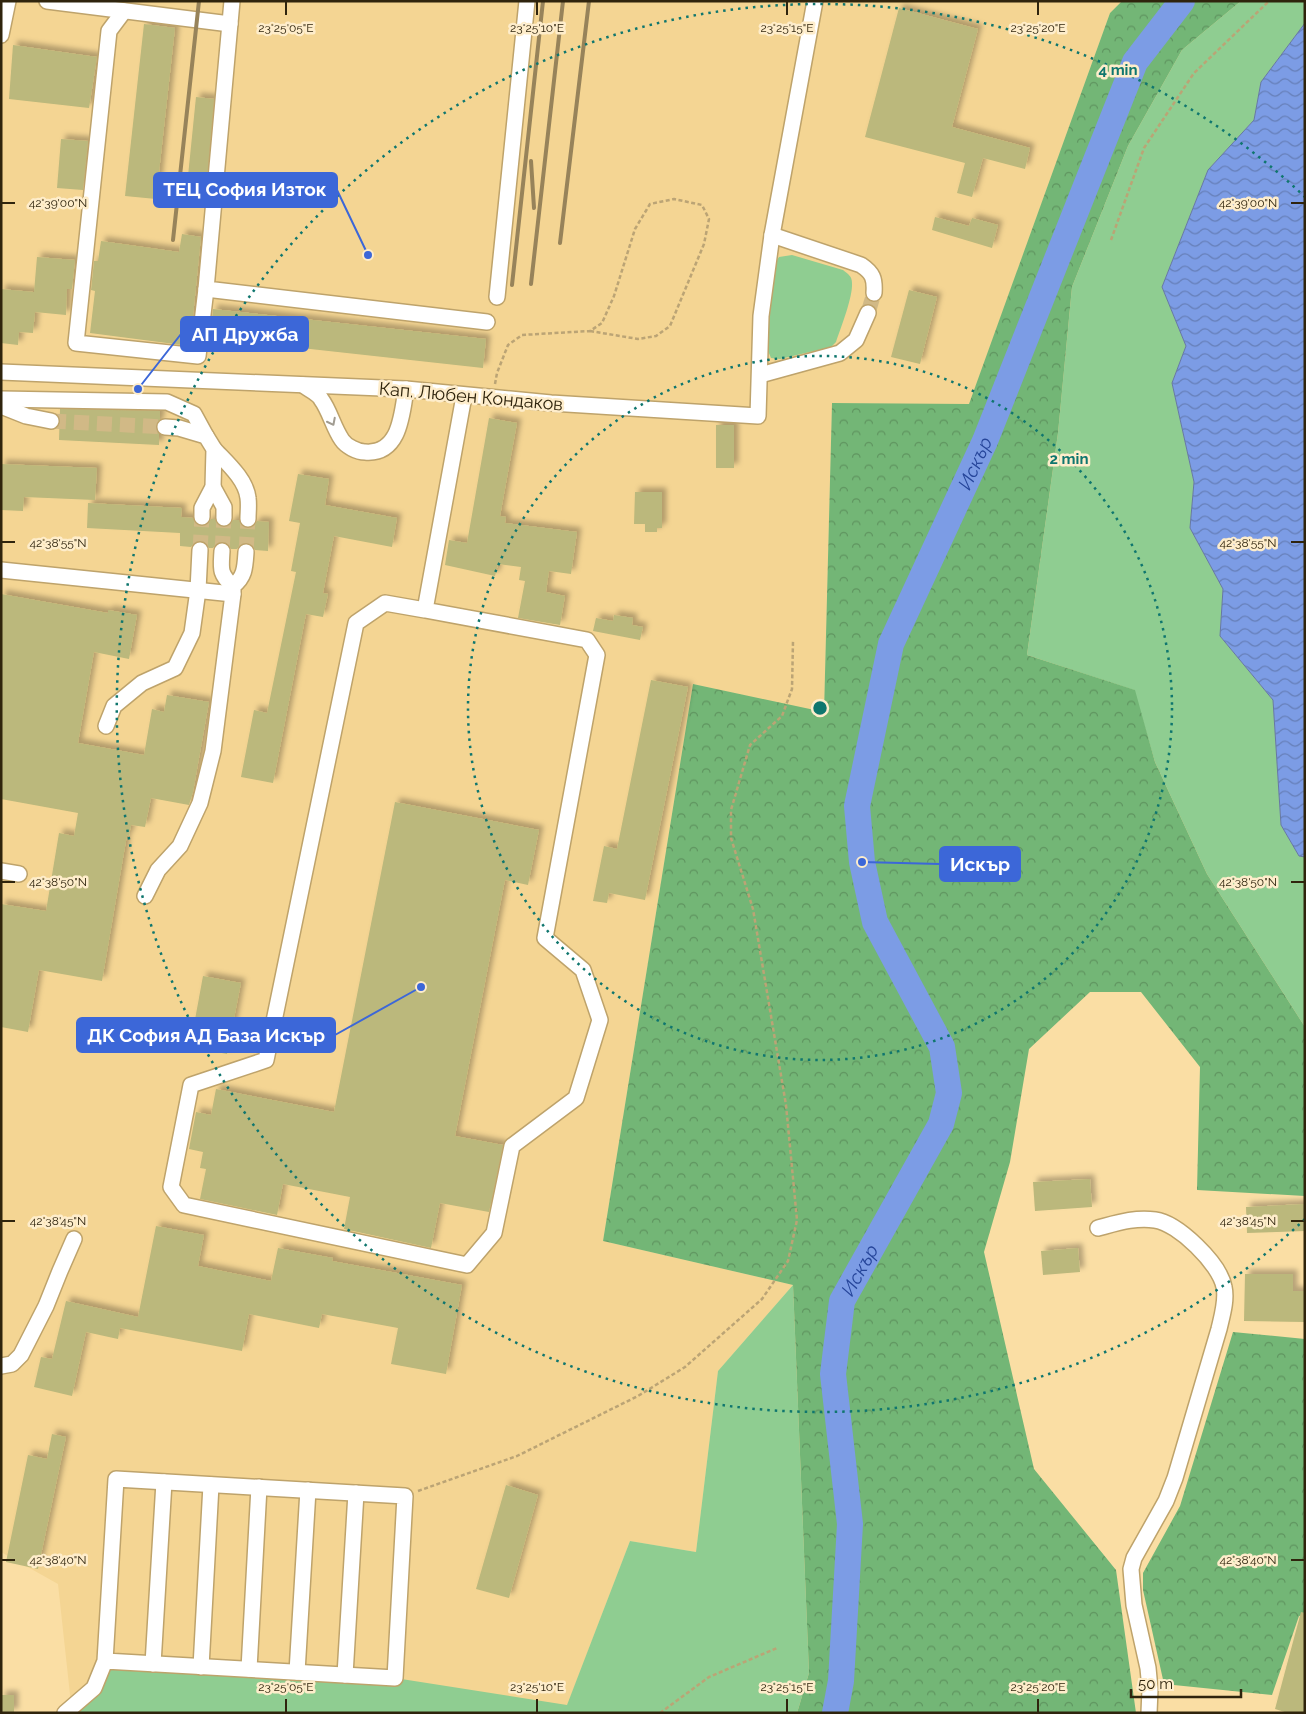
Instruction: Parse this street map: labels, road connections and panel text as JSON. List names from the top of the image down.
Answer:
{
  "streets": {
    "street": ["Кап. Любен Кондаков"]
  },
  "water": ["Искър"],
  "places": [
    "ТЕЦ София Изток",
    "АП Дружба",
    "Искър",
    "ДК София АД База Искър"
  ],
  "scale_bar": "50 m",
  "coordinates": [
    "23°25'05\"E",
    "23°25'10\"E",
    "23°25'15\"E",
    "23°25'20\"E",
    "42°39'00\"N",
    "42°38'55\"N",
    "42°38'50\"N",
    "42°38'45\"N",
    "42°38'40\"N"
  ],
  "rings": ["4 min", "2 min"]
}
